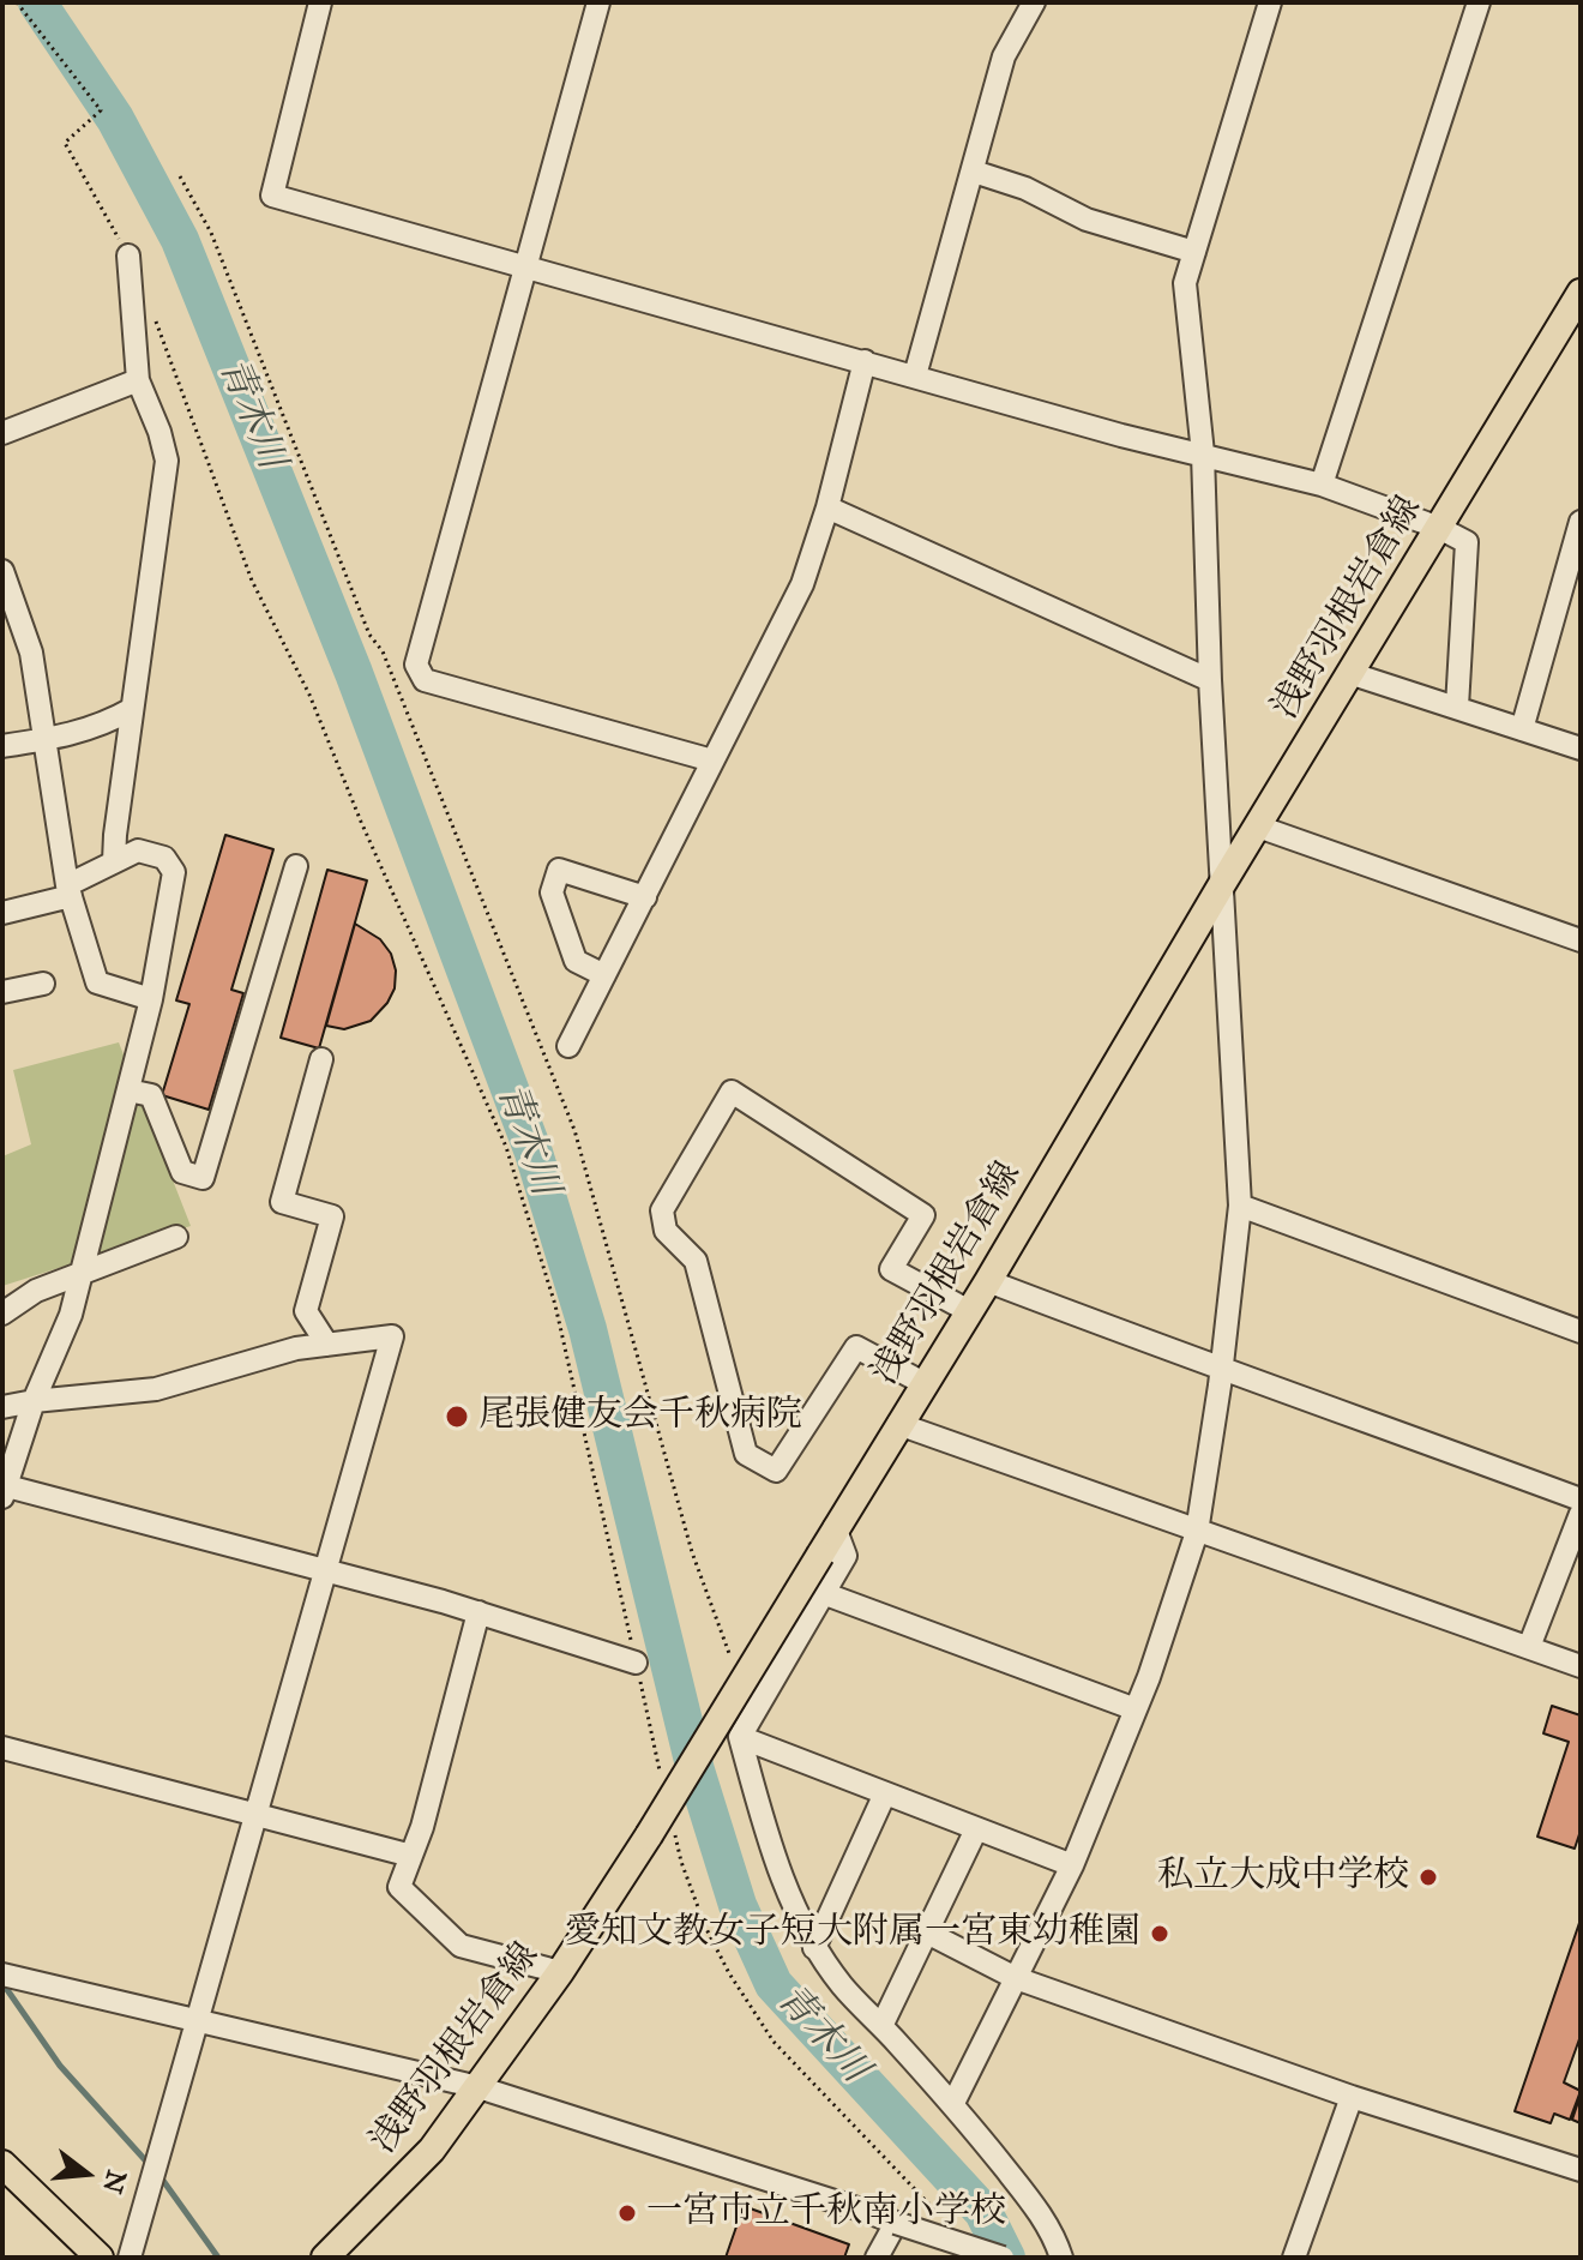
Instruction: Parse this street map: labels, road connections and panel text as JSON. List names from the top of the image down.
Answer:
{
  "streets": {
    "main road": ["浅野羽根岩倉線"]
  },
  "water": ["青木川"],
  "places": [
    "尾張健友会千秋病院",
    "私立大成中学校",
    "愛知文教女子短大附属一宮東幼稚園",
    "一宮市立千秋南小学校"
  ],
  "north": "right"
}
